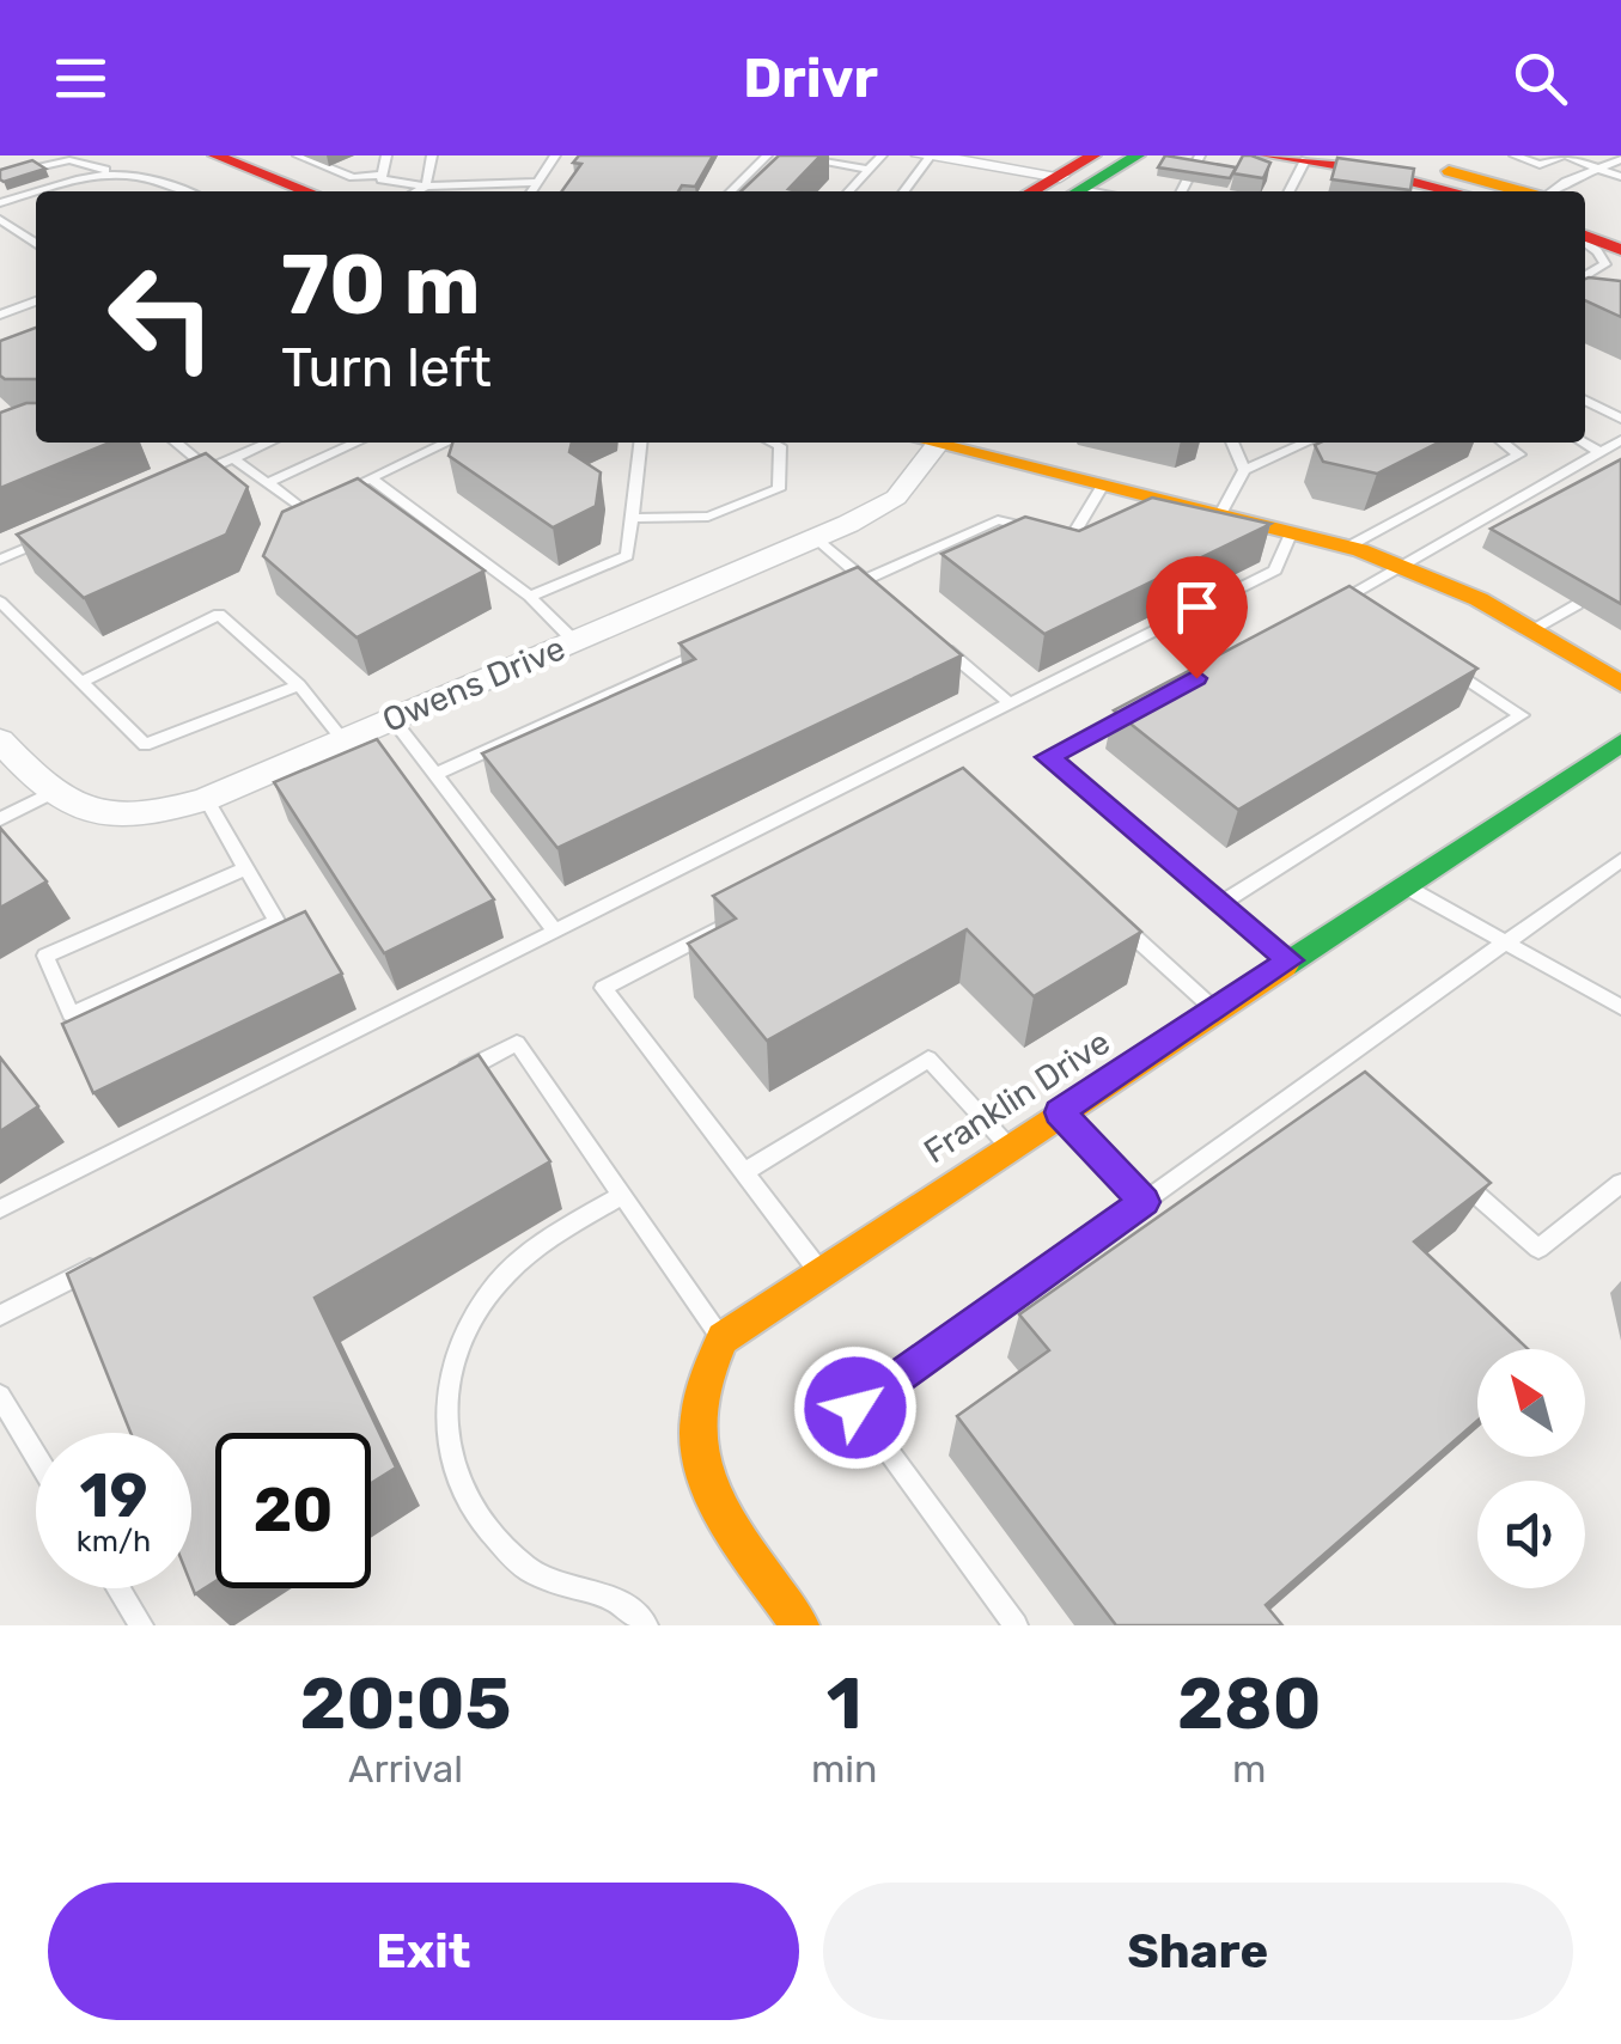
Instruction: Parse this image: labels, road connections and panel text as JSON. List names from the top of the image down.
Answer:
{
  "streets": {
    "street": ["Owens Drive", "Franklin Drive"]
  },
  "north": "top left",
  "page": {
    "header": "Drivr",
    "turn": ["70 m", "Turn left"],
    "speed": "19 km/h",
    "limit": "20",
    "eta": [
      "20:05",
      "Arrival",
      "1",
      "min",
      "280",
      "m"
    ],
    "buttons": ["Exit", "Share"]
  }
}
